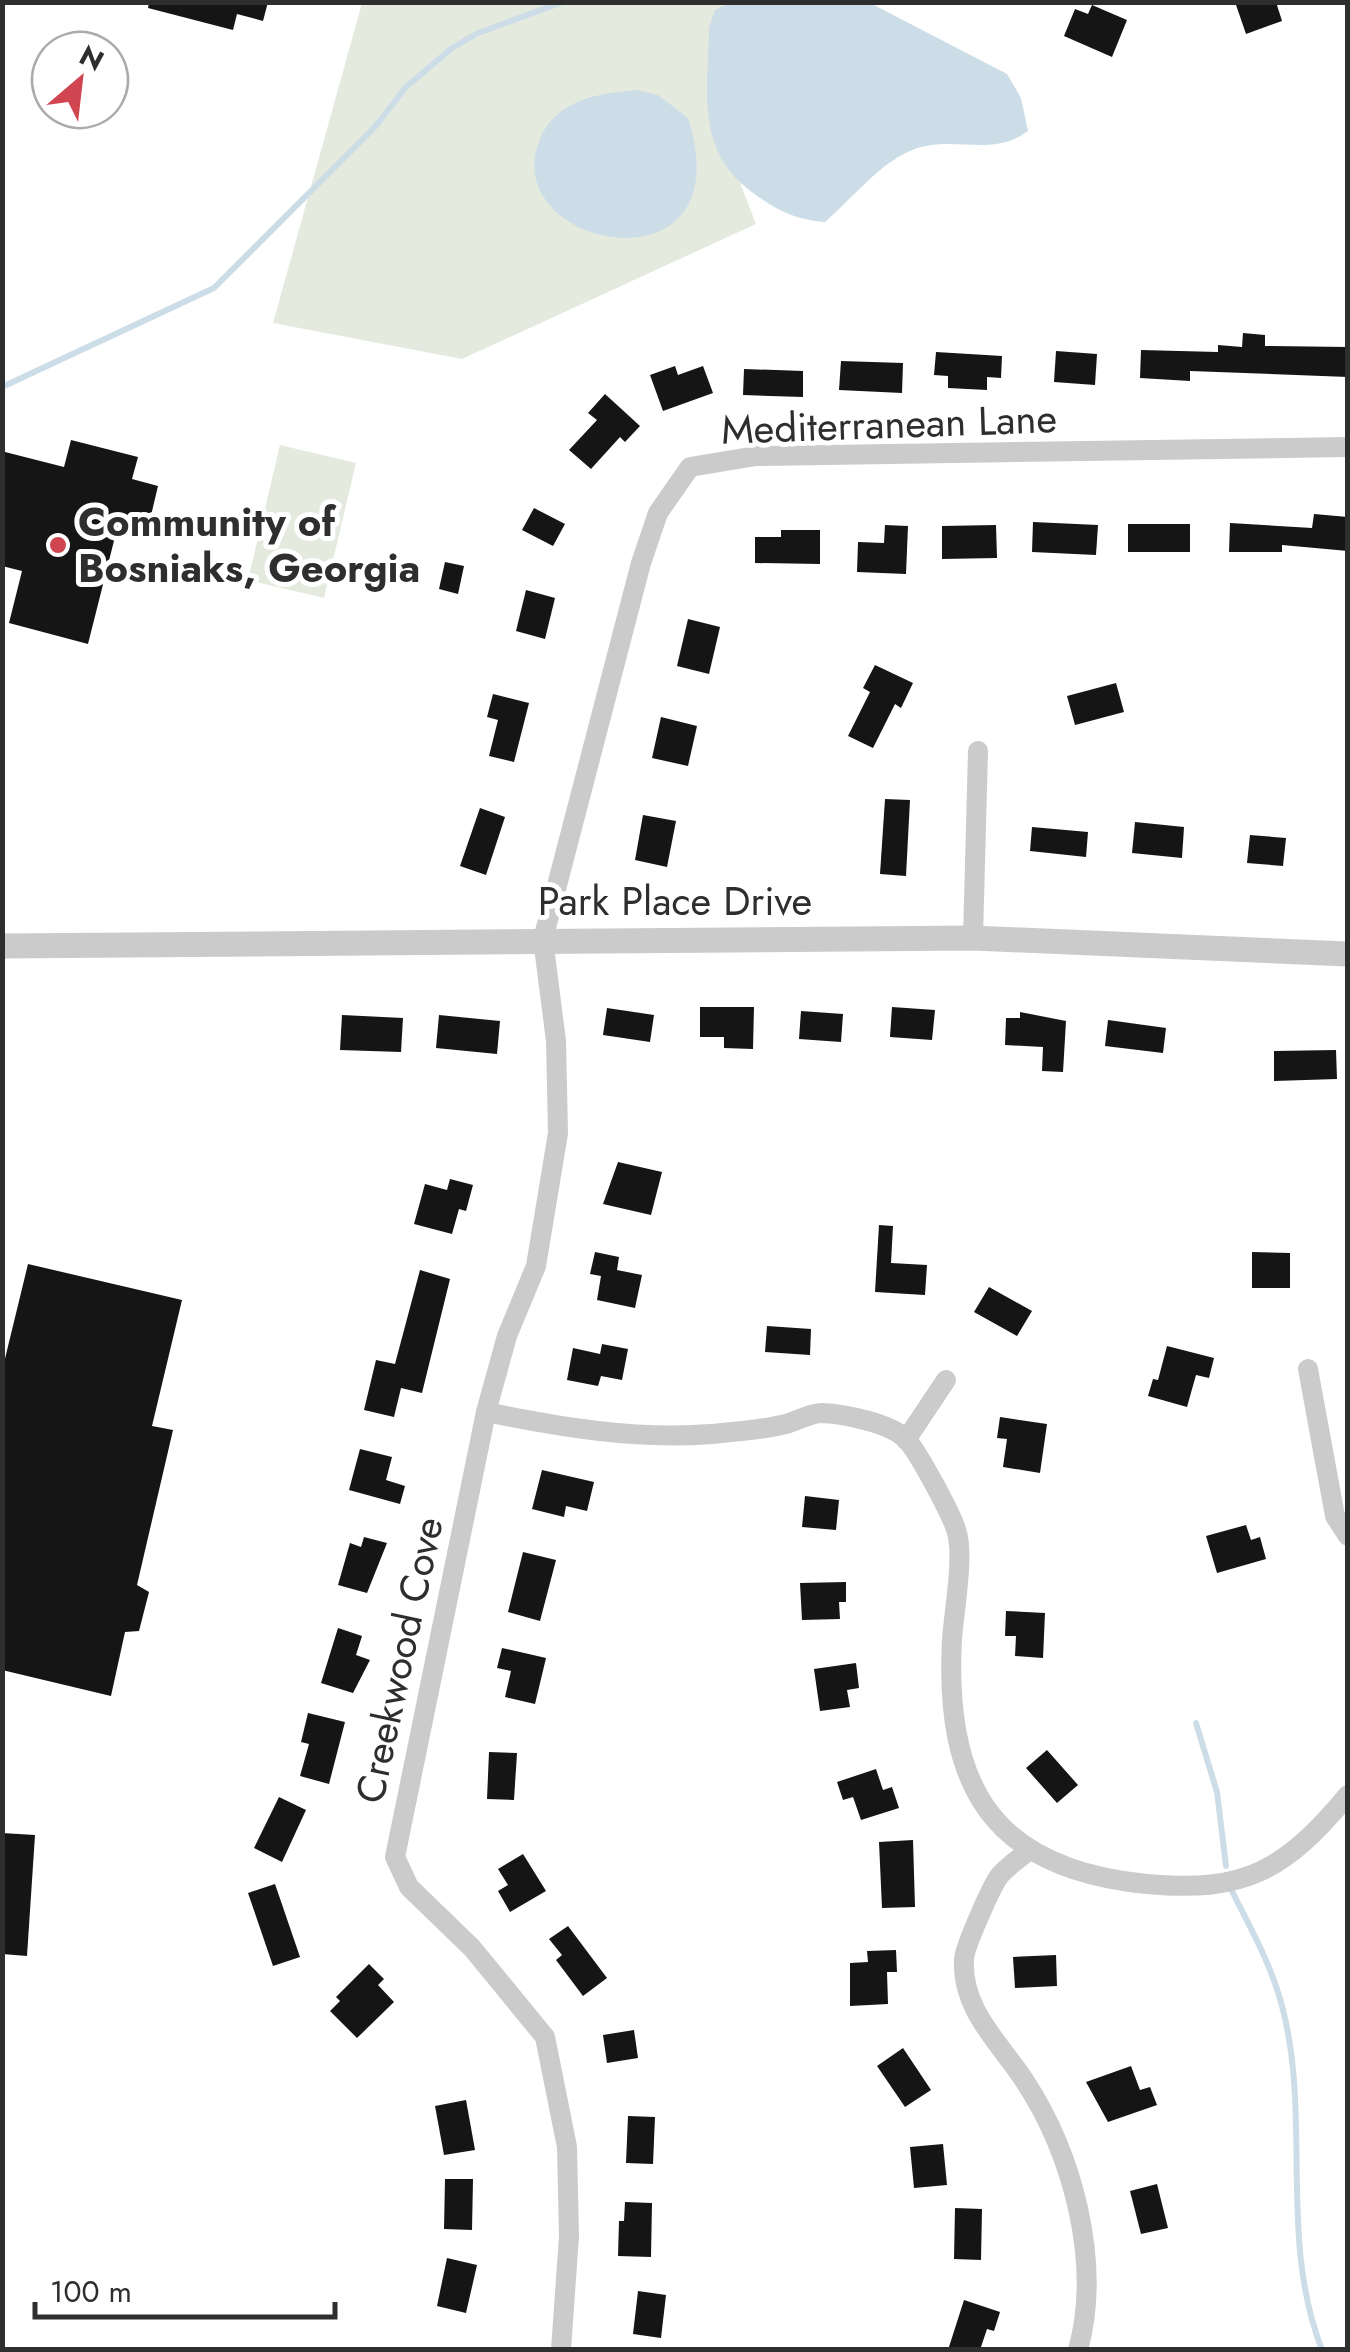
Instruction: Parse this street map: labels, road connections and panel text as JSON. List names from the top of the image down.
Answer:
{
  "streets": {
    "street": ["Mediterranean Lane", "Park Place Drive", "Creekwood Cove"]
  },
  "crossings": [
    ["Mediterranean Lane", "Park Place Drive"],
    ["Mediterranean Lane", "Creekwood Cove"],
    ["Park Place Drive", "Creekwood Cove"]
  ],
  "places": ["Community of Bosniaks, Georgia"],
  "scale_bar": "100 m",
  "north": "top right"
}
